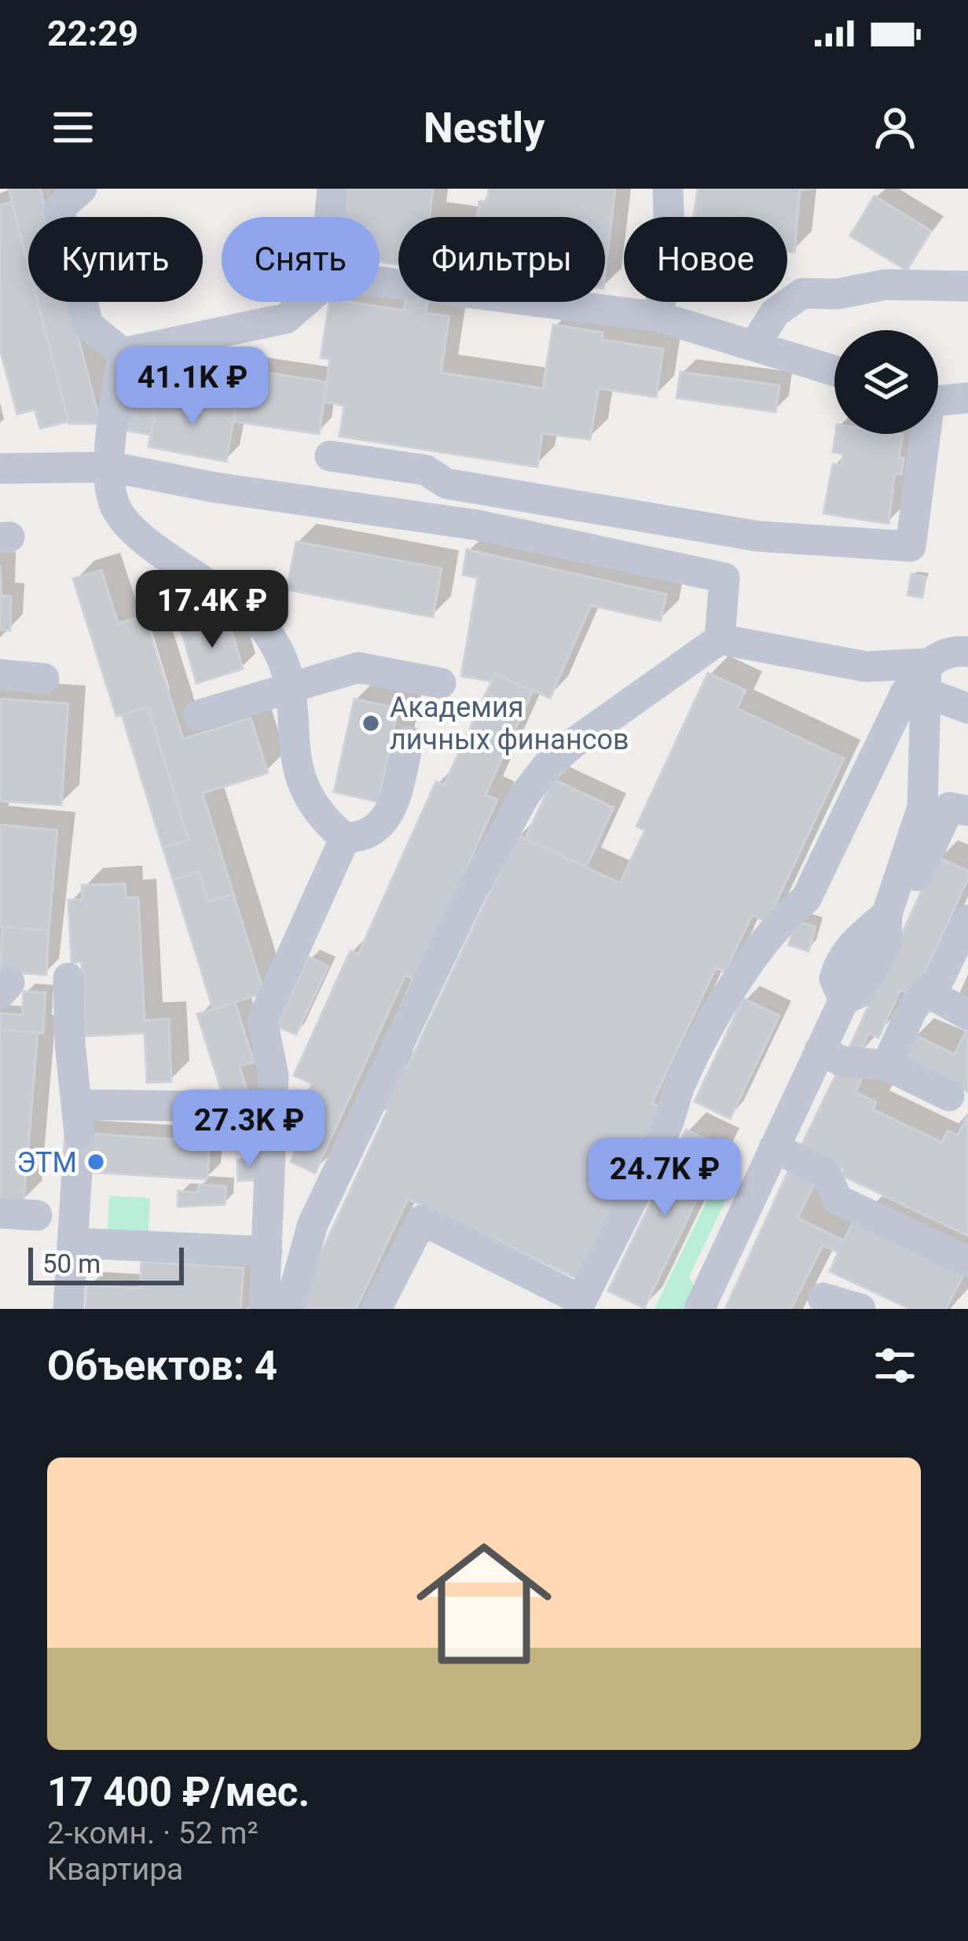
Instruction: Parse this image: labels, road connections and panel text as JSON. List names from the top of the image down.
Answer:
{
  "places": ["Академия личных финансов", "ЭТМ"],
  "scale_bar": "50 m",
  "page": {
    "status": "22:29",
    "header": "Nestly",
    "chip": [
      "Купить",
      "Снять",
      "Фильтры",
      "Новое"
    ],
    "price": [
      "41.1K ₽",
      "17.4K ₽",
      "27.3K ₽",
      "24.7K ₽"
    ],
    "scale": "50 m",
    "heading": "Объектов: 4",
    "list": [
      {
        "name": "17 400 ₽/мес.",
        "note": "2-комн. · 52 m² · Квартира"
      }
    ]
  }
}
